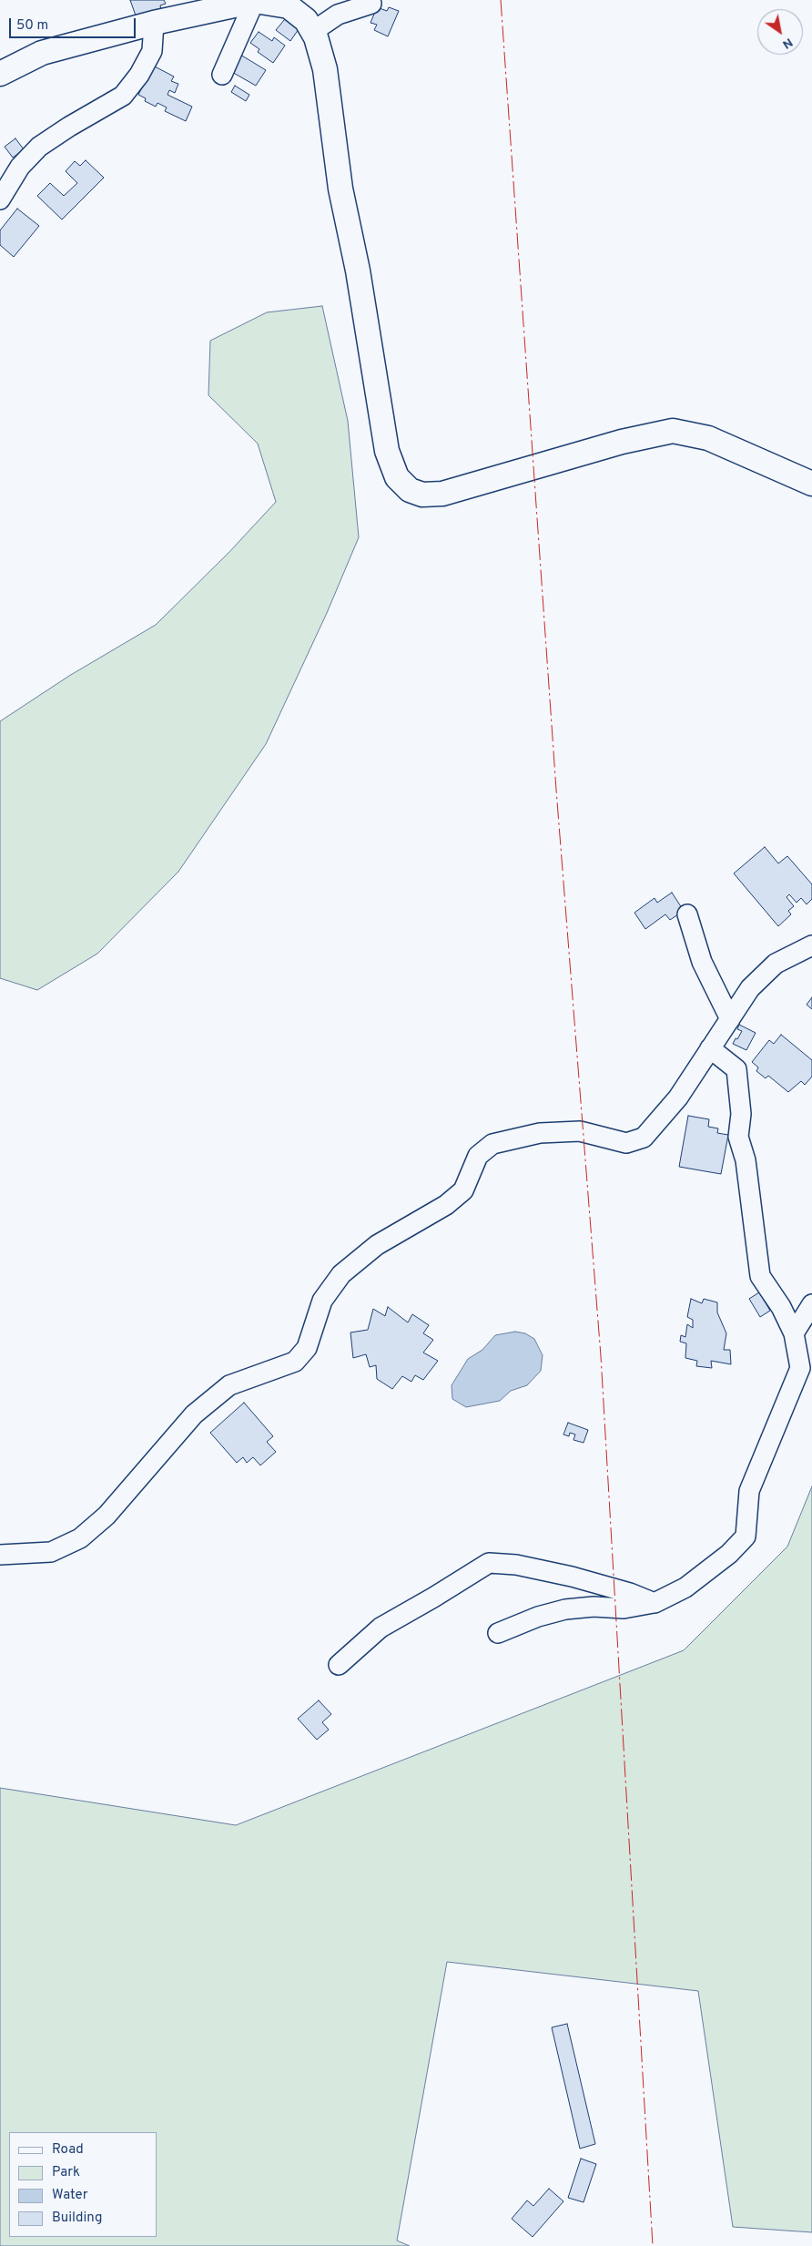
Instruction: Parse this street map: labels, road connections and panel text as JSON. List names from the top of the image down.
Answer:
{
  "legend": [
    "Road",
    "Park",
    "Water",
    "Building"
  ],
  "scale_bar": "50 m",
  "north": "bottom right"
}
